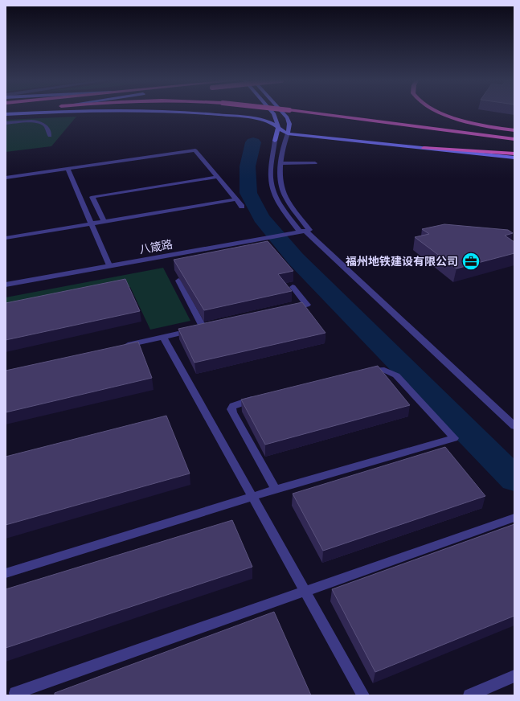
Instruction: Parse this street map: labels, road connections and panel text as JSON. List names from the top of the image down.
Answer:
{
  "streets": {
    "street": ["八箴路"]
  },
  "places": {
    "office": ["福州地铁建设有限公司"]
  }
}
